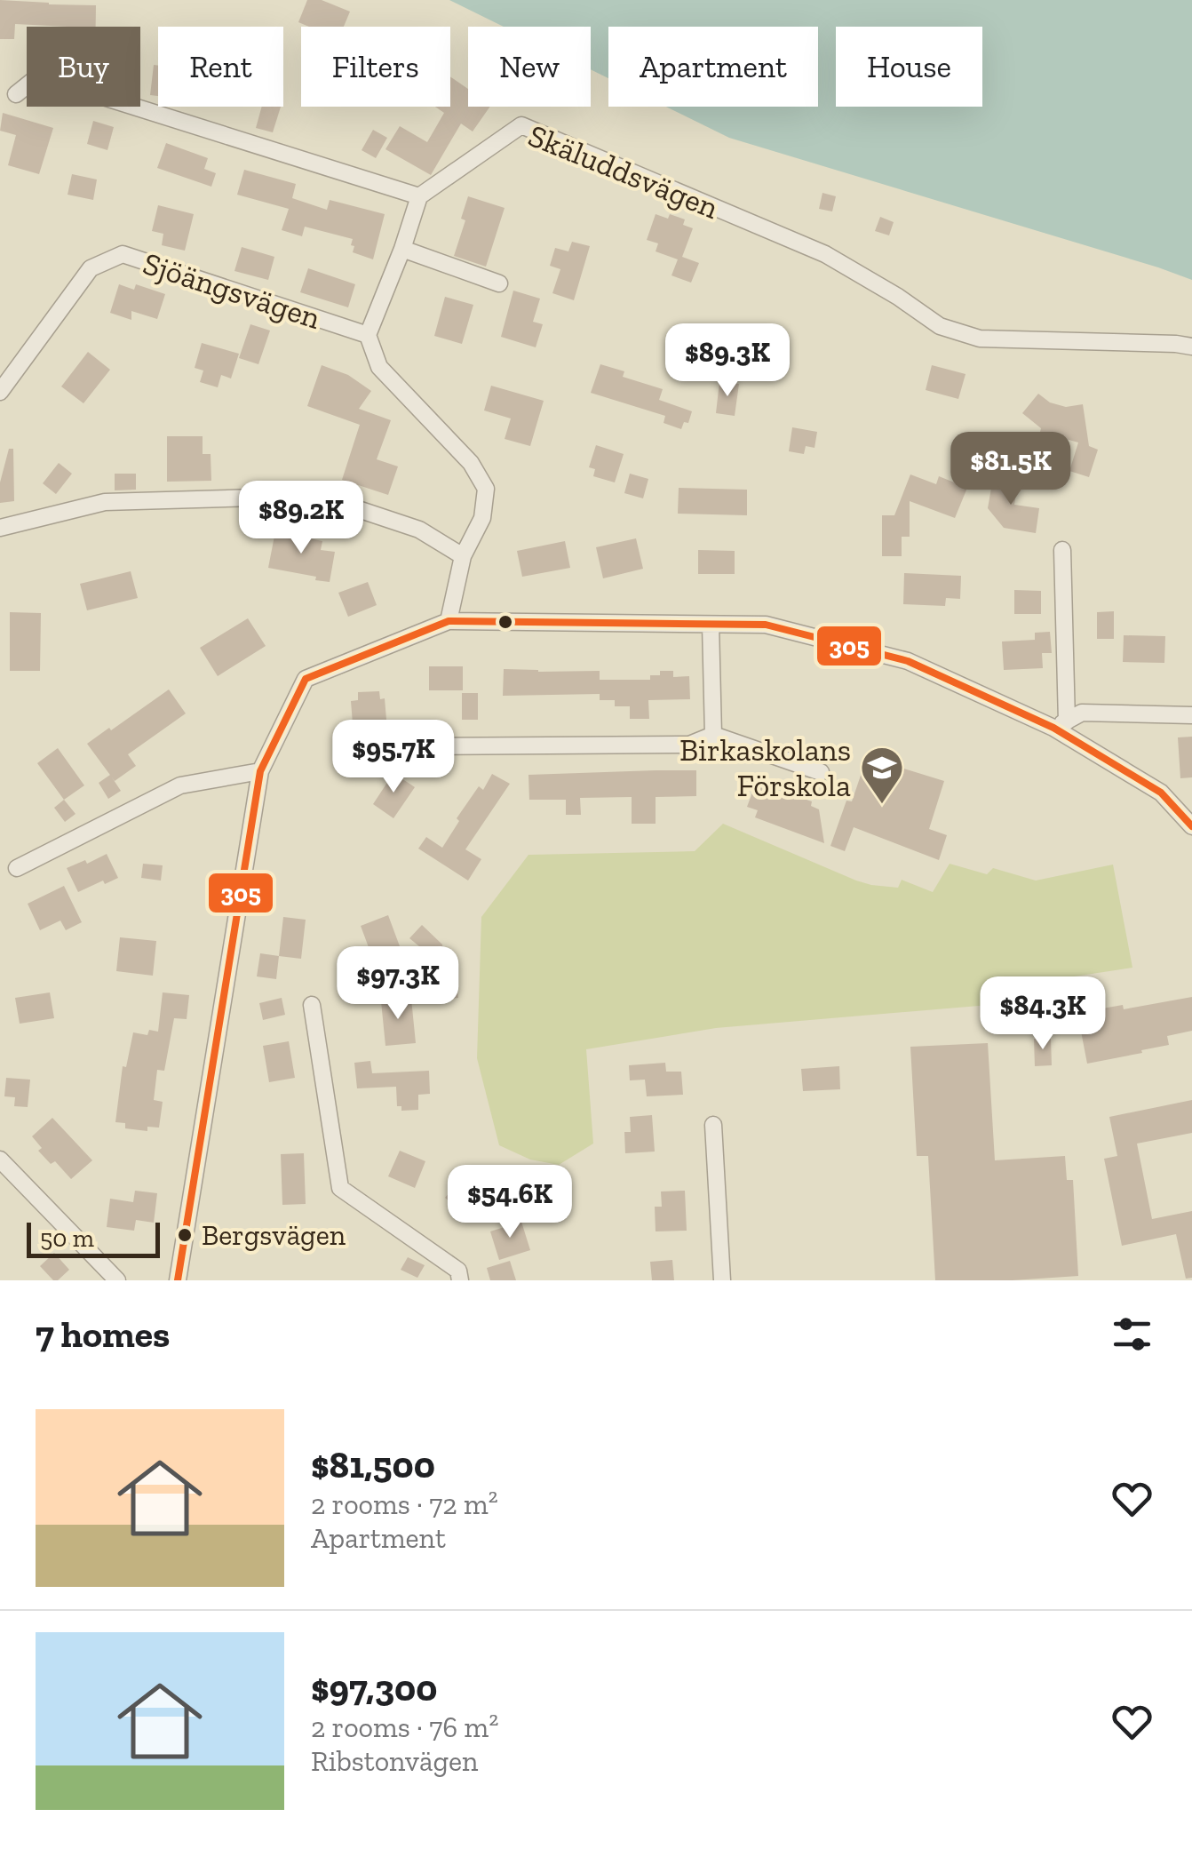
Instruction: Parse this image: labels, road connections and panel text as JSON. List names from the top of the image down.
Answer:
{
  "streets": {
    "street": ["Skäluddsvägen", "Sjöängsvägen"]
  },
  "places": {
    "school or university": ["Birkaskolans Förskola"],
    "other": ["Bergsvägen"]
  },
  "lines": ["transit line 305"],
  "scale_bar": "50 m",
  "page": {
    "chip": [
      "Buy",
      "Rent",
      "Filters",
      "New",
      "Apartment",
      "House"
    ],
    "price": [
      "$89.3K",
      "$81.5K",
      "$89.2K",
      "$95.7K",
      "$97.3K",
      "$84.3K",
      "$54.6K"
    ],
    "scale": "50 m",
    "heading": "7 homes",
    "list": [
      {
        "name": "$81,500",
        "note": "2 rooms · 72 m² · Apartment"
      },
      {
        "name": "$97,300",
        "note": "2 rooms · 76 m² · Ribstonvägen"
      }
    ]
  }
}
